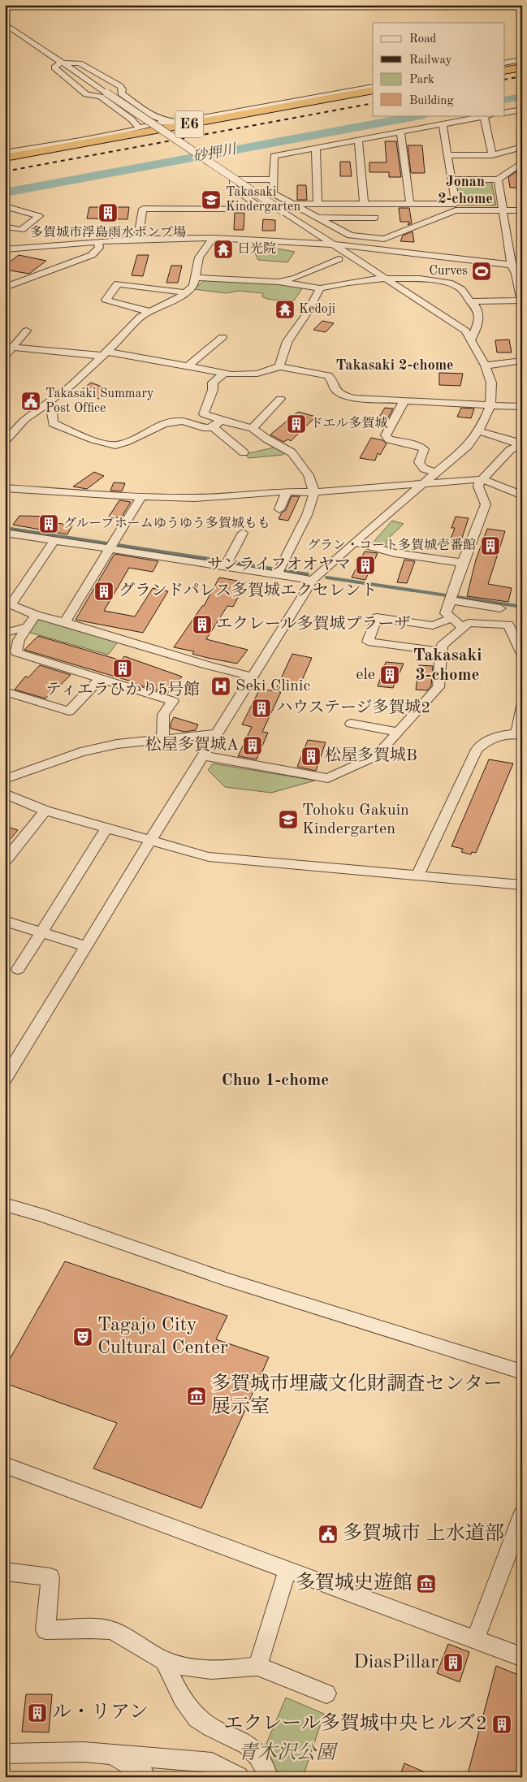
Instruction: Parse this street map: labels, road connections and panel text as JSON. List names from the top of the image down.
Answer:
{
  "streets": {
    "highway": ["E6"]
  },
  "districts": [
    "Jonan 2-chome",
    "Takasaki 2-chome",
    "Takasaki 3-chome",
    "Chuo 1-chome"
  ],
  "water": ["砂押川"],
  "parks": ["青木沢公園"],
  "places": {
    "school or university": ["Takasaki Kindergarten", "Tohoku Gakuin Kindergarten"],
    "building": [
      "多賀城市浮島雨水ポンプ場",
      "ドエル多賀城",
      "グループホームゆうゆう多賀城もも",
      "グラン・コート多賀城壱番館",
      "サンライフオオヤマ",
      "グランドパレス多賀城エクセレント",
      "エクレール多賀城プラーザ",
      "ティエラひかり5号館",
      "ele",
      "ハウステージ多賀城2",
      "松屋多賀城A",
      "松屋多賀城B",
      "DiasPillar",
      "ル・リアン",
      "エクレール多賀城中央ヒルズ2"
    ],
    "temple": ["日光院", "Kedoji"],
    "sports": ["Curves"],
    "public building": ["Takasaki Summary Post Office", "多賀城市 上水道部"],
    "hospital": ["Seki Clinic"],
    "theatre": ["Tagajo City Cultural Center"],
    "museum": ["多賀城市埋蔵文化財調査センター 展示室", "多賀城史遊館"]
  },
  "legend": [
    "Road",
    "Railway",
    "Park",
    "Building"
  ]
}
